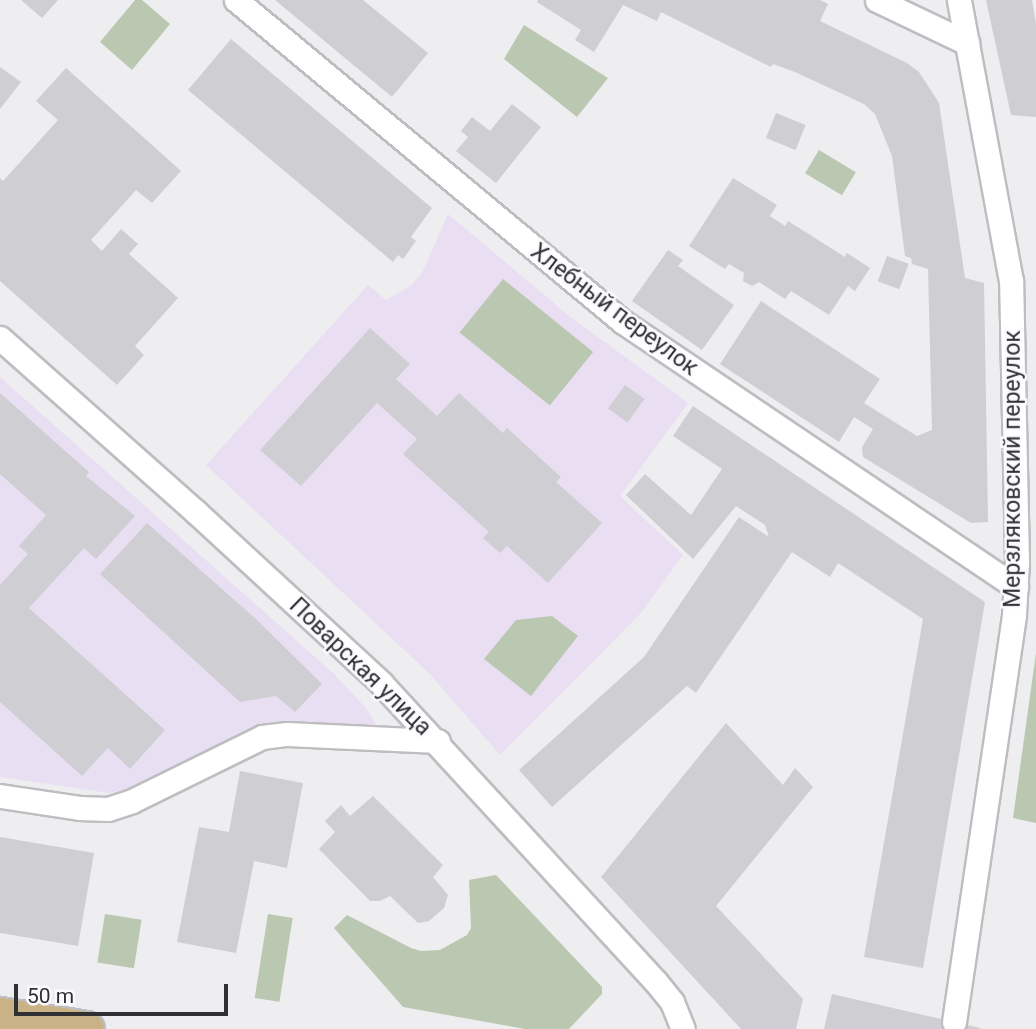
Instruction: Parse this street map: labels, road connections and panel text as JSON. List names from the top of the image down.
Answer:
{
  "streets": {
    "street": ["Хлебный переулок", "Мерзляковский переулок", "Поварская улица"]
  },
  "crossings": [
    ["Хлебный переулок", "Мерзляковский переулок"]
  ],
  "scale_bar": "50 m"
}
